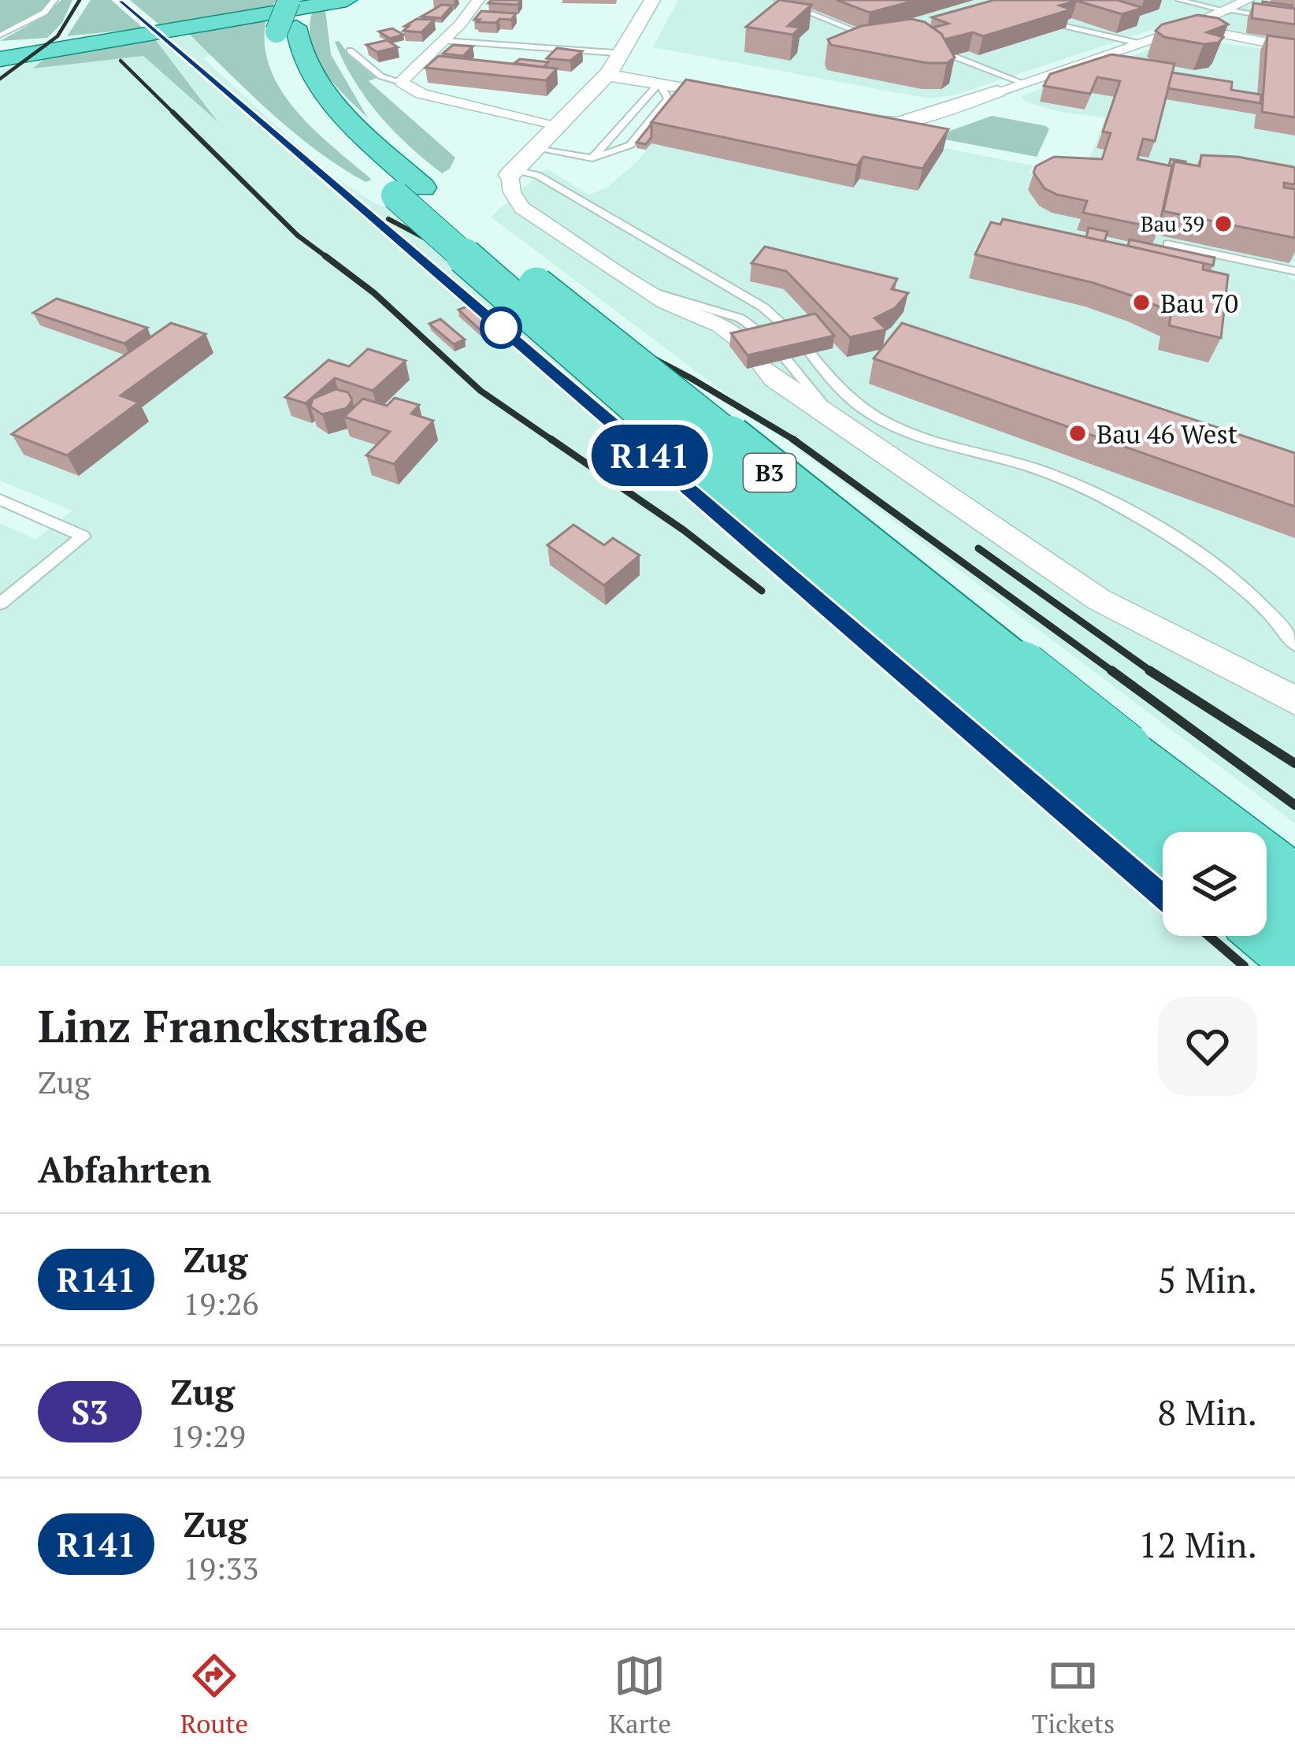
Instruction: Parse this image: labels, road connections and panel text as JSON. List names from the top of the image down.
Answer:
{
  "streets": {
    "main road": ["B3"]
  },
  "places": ["Bau 39", "Bau 70", "Bau 46 West"],
  "page": {
    "on_map": "R141",
    "heading": [
      ["Linz Franckstraße", "Zug"],
      "Abfahrten"
    ],
    "list": [
      {
        "mark": "R141",
        "name": "Zug",
        "note": "19:26",
        "value": "5 Min."
      },
      {
        "mark": "S3",
        "name": "Zug",
        "note": "19:29",
        "value": "8 Min."
      },
      {
        "mark": "R141",
        "name": "Zug",
        "note": "19:33",
        "value": "12 Min."
      }
    ],
    "tabs": ["Route", "Karte", "Tickets"]
  }
}
